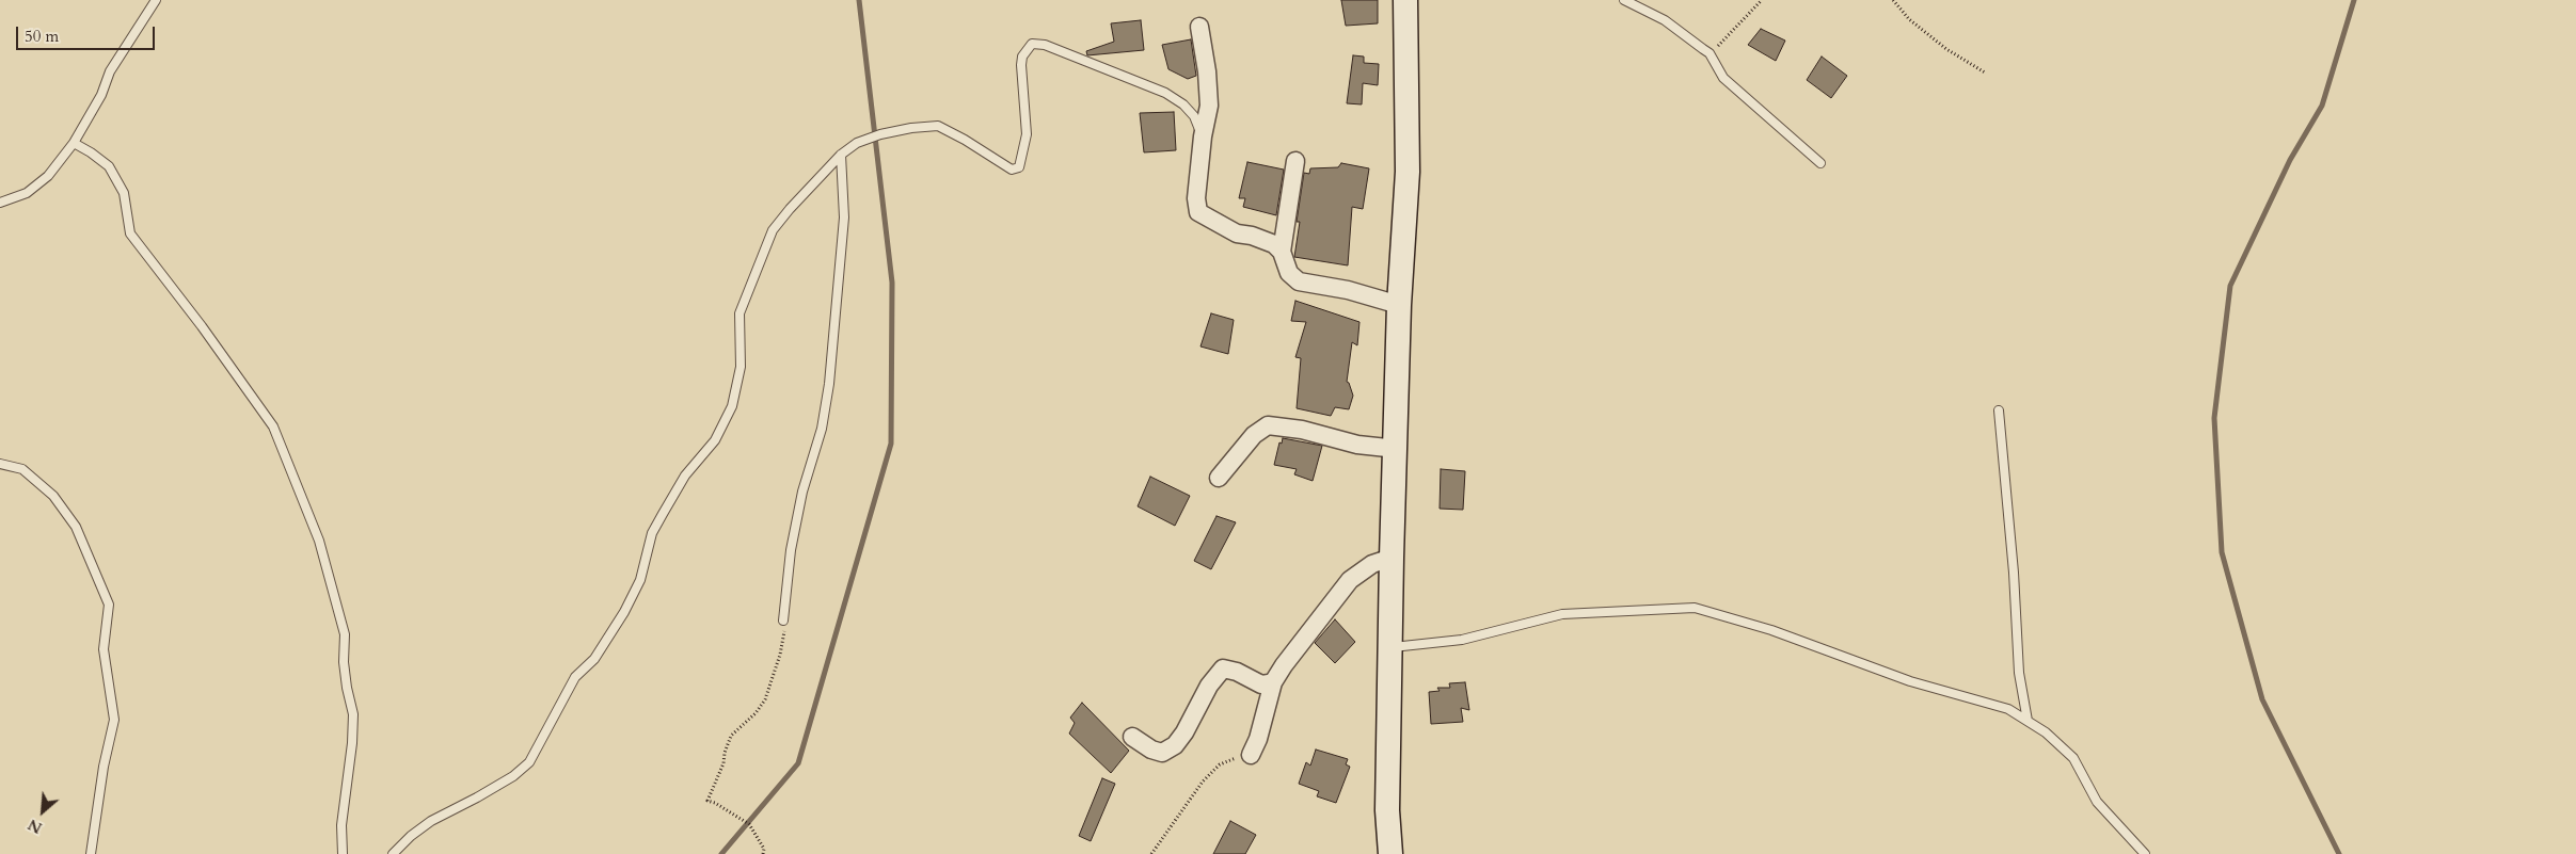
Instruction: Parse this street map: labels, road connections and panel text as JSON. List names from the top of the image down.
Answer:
{
  "scale_bar": "50 m",
  "north": "bottom left"
}
